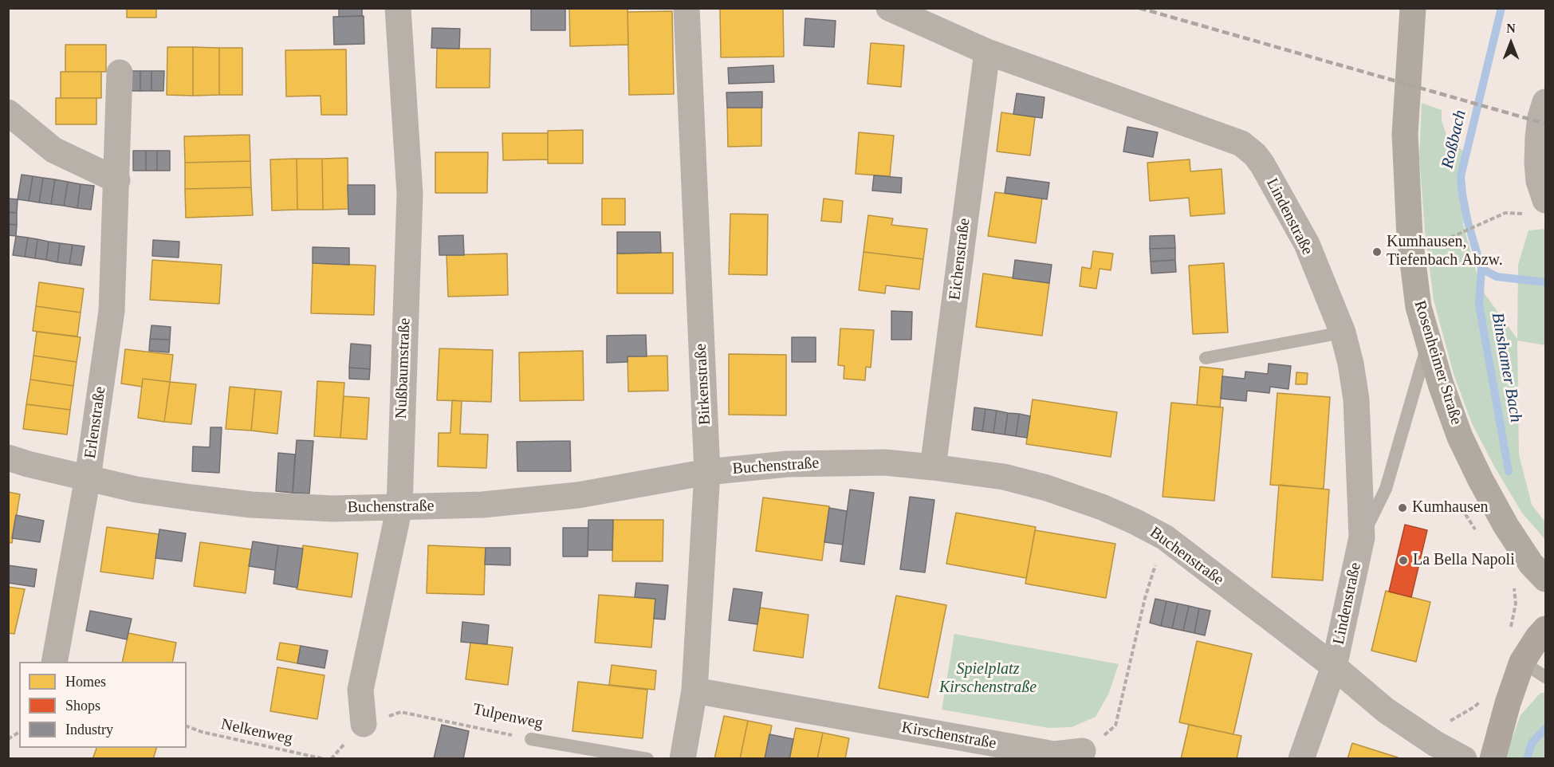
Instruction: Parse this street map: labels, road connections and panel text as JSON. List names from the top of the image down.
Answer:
{
  "streets": {
    "main road": ["Rosenheimer Straße"],
    "street": [
      "Lindenstraße",
      "Eichenstraße",
      "Nußbaumstraße",
      "Birkenstraße",
      "Erlenstraße",
      "Buchenstraße",
      "Kirschenstraße"
    ],
    "lane": ["Tulpenweg"],
    "path": ["Nelkenweg"]
  },
  "crossings": [
    ["Lindenstraße", "Eichenstraße"],
    ["Lindenstraße", "Buchenstraße"],
    ["Eichenstraße", "Buchenstraße"],
    ["Nußbaumstraße", "Buchenstraße"],
    ["Nußbaumstraße", "Tulpenweg"],
    ["Birkenstraße", "Buchenstraße"],
    ["Birkenstraße", "Kirschenstraße"],
    ["Erlenstraße", "Buchenstraße"]
  ],
  "water": ["Roßbach", "Binshamer Bach"],
  "parks": ["Spielplatz Kirschenstraße"],
  "places": ["Kumhausen, Tiefenbach Abzw.", "Kumhausen", "La Bella Napoli"],
  "legend": ["Homes", "Shops", "Industry"],
  "north": "top"
}
